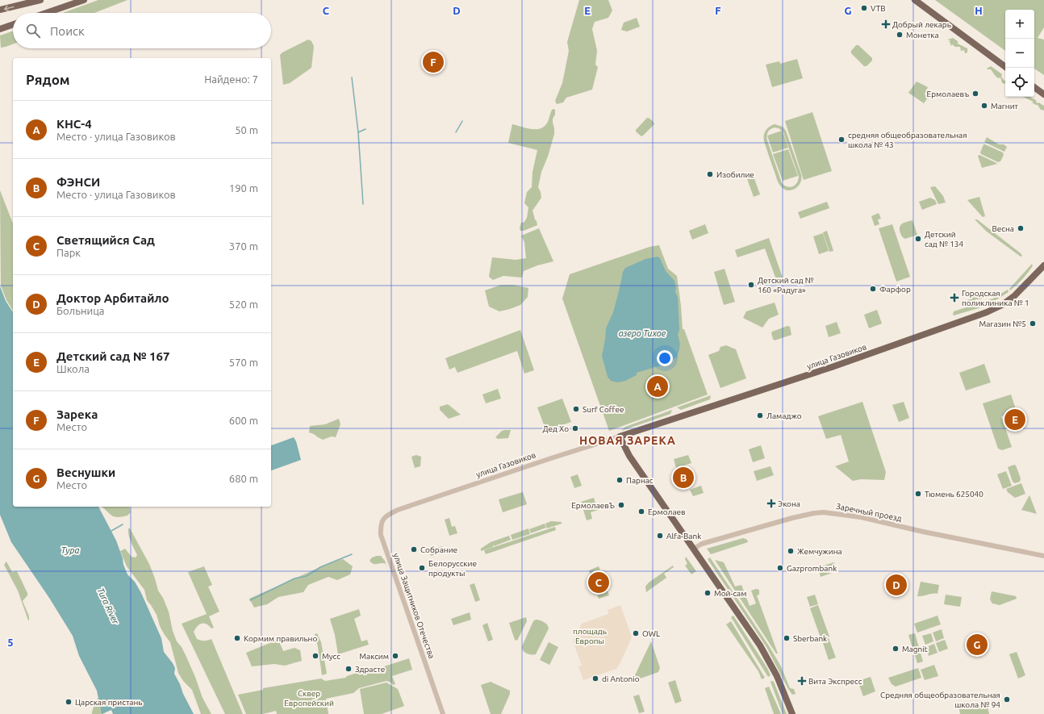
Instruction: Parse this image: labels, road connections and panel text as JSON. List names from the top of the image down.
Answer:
{
  "streets": {
    "main road": ["улица Газовиков"],
    "street": ["Заречный проезд", "улица Защитников Отечества"]
  },
  "crossings": [
    ["улица Газовиков", "улица Защитников Отечества"]
  ],
  "districts": ["НОВАЯ ЗАРЕКА"],
  "water": ["озеро Тихое", "Тура", "Tura River"],
  "parks": ["площадь Европы", "Сквер Европейский"],
  "places": {
    "other": [
      "VTB",
      "Монетка",
      "Ермолаевъ",
      "Магнит",
      "средняя общеобразовательная школа № 43",
      "Изобилие",
      "Весна",
      "Детский сад № 134",
      "Детский сад № 160 «Радуга»",
      "Фарфор",
      "Магазин №5",
      "Surf Coffee",
      "Ламаджо",
      "Дед Хо",
      "Парнас",
      "Тюмень 625040",
      "ЕрмолаевЪ",
      "Ермолаев",
      "Alfa-Bank",
      "Собрание",
      "Жемчужина",
      "Белорусские продукты",
      "Gazprombank",
      "Мой-сам",
      "OWL",
      "Кормим правильно",
      "Sberbank",
      "Magnit",
      "Мусс",
      "Максим",
      "Здрасте",
      "di Antonio",
      "Средняя общеобразовательная школа № 94",
      "Царская пристань"
    ],
    "health": [
      "Добрый лекарь",
      "Городская поликлиника № 1",
      "Экона",
      "Вита Экспресс"
    ]
  },
  "page": {
    "map_buttons": ["+", "−"],
    "search": "Поиск",
    "pins": [
      "F",
      "A",
      "E",
      "B",
      "C",
      "D",
      "G"
    ],
    "heading": ["Рядом", "Найдено: 7"],
    "list": [
      {
        "mark": "A",
        "name": "КНС-4",
        "note": "Место · улица Газовиков",
        "value": "50 m"
      },
      {
        "mark": "B",
        "name": "ФЭНСИ",
        "note": "Место · улица Газовиков",
        "value": "190 m"
      },
      {
        "mark": "C",
        "name": "Светящийся Сад",
        "note": "Парк",
        "value": "370 m"
      },
      {
        "mark": "D",
        "name": "Доктор Арбитайло",
        "note": "Больница",
        "value": "520 m"
      },
      {
        "mark": "E",
        "name": "Детский сад № 167",
        "note": "Школа",
        "value": "570 m"
      },
      {
        "mark": "F",
        "name": "Зарека",
        "note": "Место",
        "value": "600 m"
      },
      {
        "mark": "G",
        "name": "Веснушки",
        "note": "Место",
        "value": "680 m"
      }
    ]
  },
  "grid": {
    "columns": [
      "C",
      "D",
      "E",
      "F",
      "G",
      "H"
    ],
    "rows": ["5"]
  }
}
